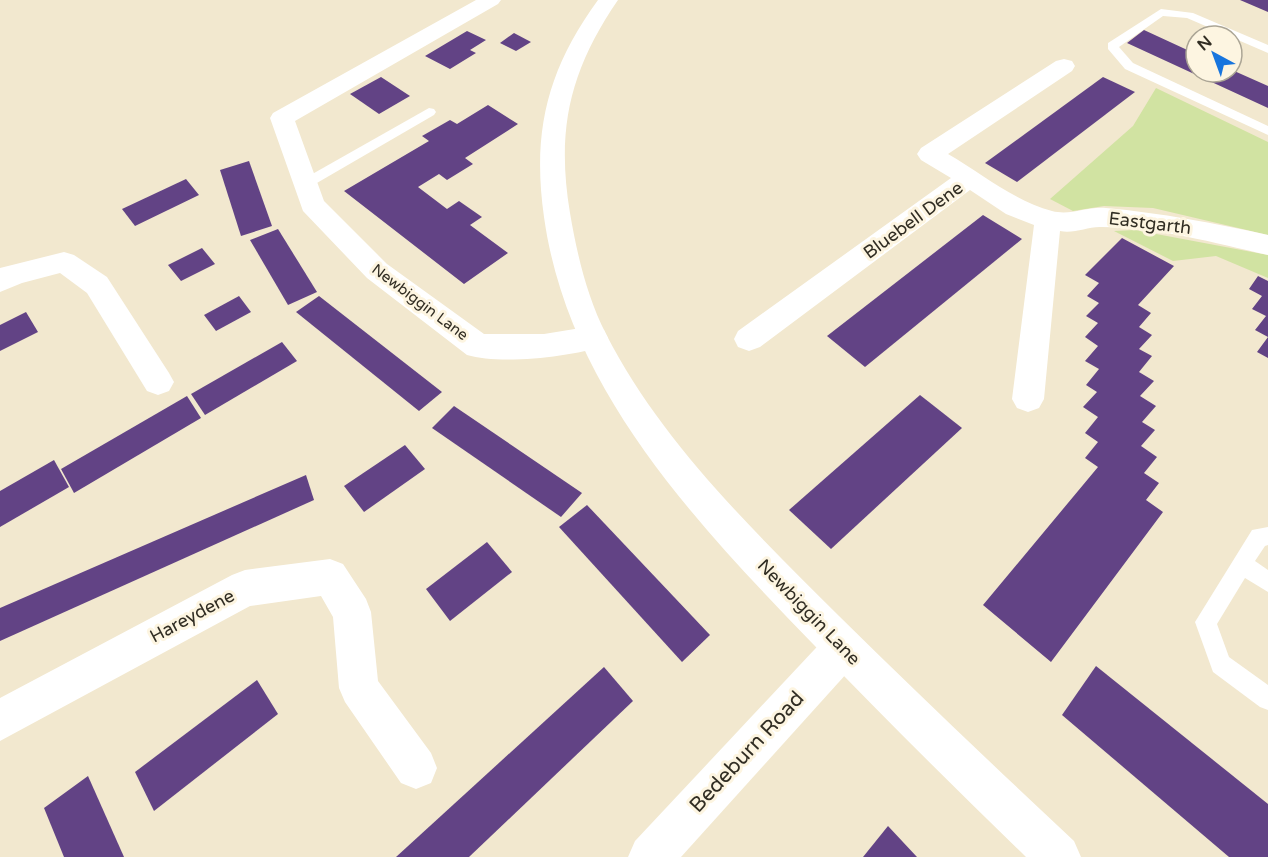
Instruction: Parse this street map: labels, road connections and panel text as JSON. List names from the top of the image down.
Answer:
{
  "streets": {
    "street": [
      "Bluebell Dene",
      "Eastgarth",
      "Newbiggin Lane",
      "Hareydene",
      "Bedeburn Road"
    ]
  },
  "crossings": [
    ["Bluebell Dene", "Eastgarth"],
    ["Newbiggin Lane", "Bedeburn Road"]
  ],
  "north": "top left"
}
